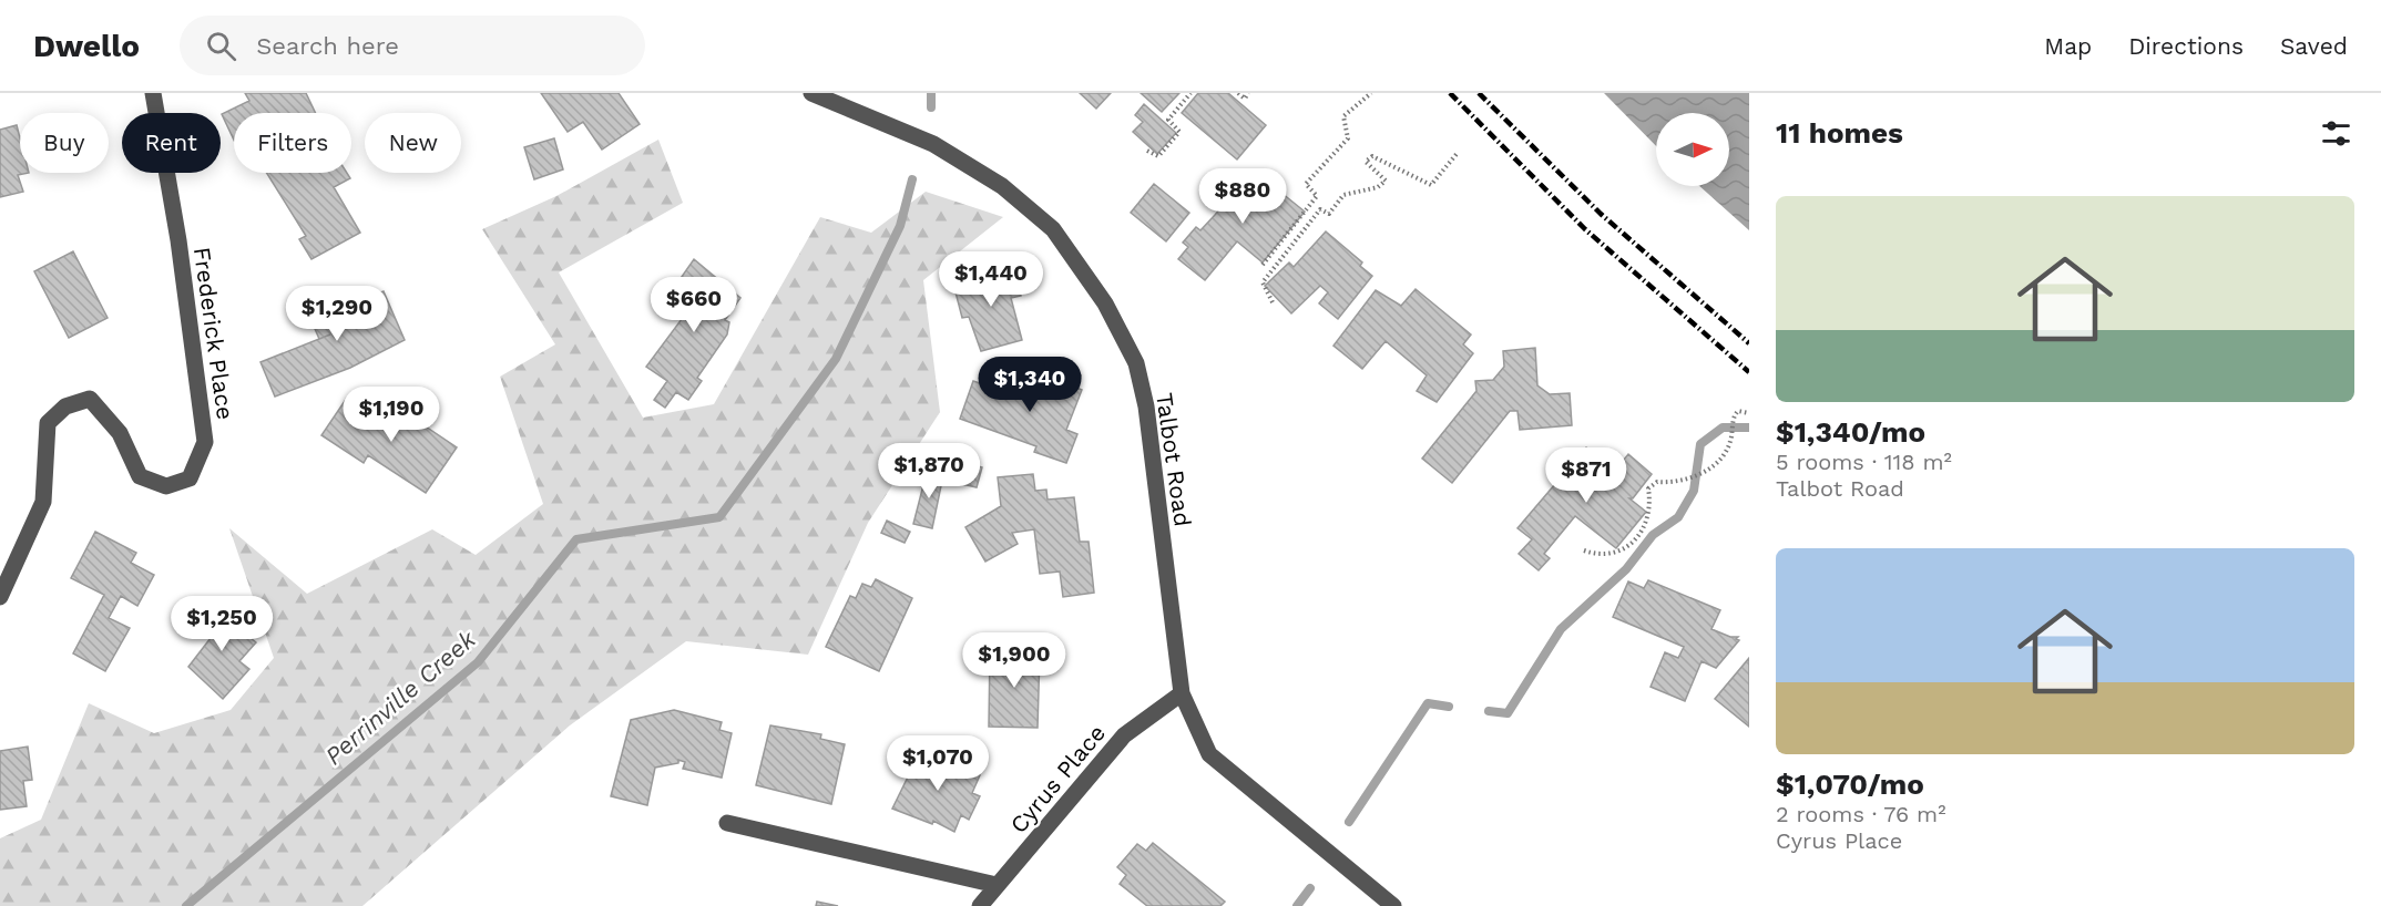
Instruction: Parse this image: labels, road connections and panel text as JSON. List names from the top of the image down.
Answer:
{
  "streets": {
    "street": ["Frederick Place", "Talbot Road", "Cyrus Place"]
  },
  "crossings": [
    ["Talbot Road", "Cyrus Place"]
  ],
  "water": ["Perrinville Creek"],
  "north": "right",
  "page": {
    "header": "Dwello",
    "search": "Search here",
    "nav": ["Map", "Directions", "Saved"],
    "heading": "11 homes",
    "chip": [
      "Buy",
      "Rent",
      "Filters",
      "New"
    ],
    "price": [
      "$880",
      "$1,440",
      "$660",
      "$1,290",
      "$1,340",
      "$1,190",
      "$1,870",
      "$871",
      "$1,250",
      "$1,900",
      "$1,070"
    ],
    "list": [
      {
        "name": "$1,340/mo",
        "note": "5 rooms · 118 m² · Talbot Road"
      },
      {
        "name": "$1,070/mo",
        "note": "2 rooms · 76 m² · Cyrus Place"
      }
    ]
  }
}
